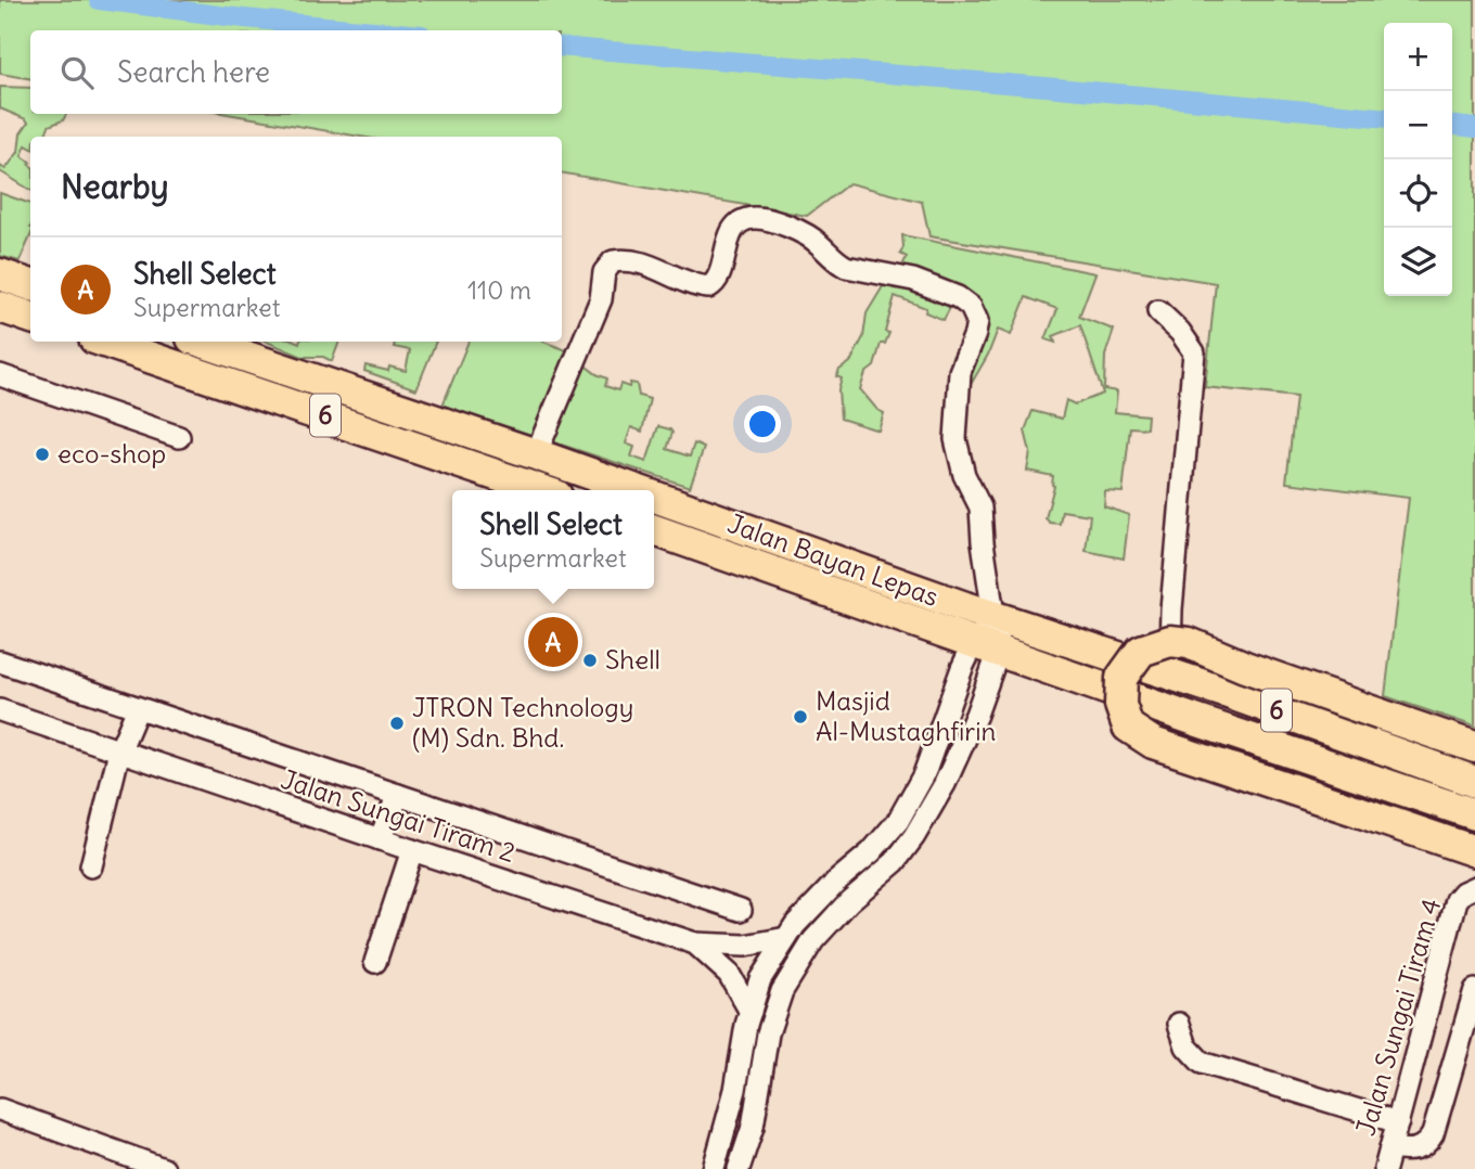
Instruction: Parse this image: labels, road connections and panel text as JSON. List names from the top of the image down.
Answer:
{
  "streets": {
    "highway": ["6", "Jalan Bayan Lepas"],
    "street": ["Jalan Sungai Tiram 2", "Jalan Sungai Tiram 4"]
  },
  "places": [
    "eco-shop",
    "Shell",
    "Masjid Al-Mustaghfirin",
    "JTRON Technology (M) Sdn. Bhd."
  ],
  "page": {
    "map_buttons": ["+", "−"],
    "search": "Search here",
    "heading": "Nearby",
    "list": [
      {
        "mark": "A",
        "name": "Shell Select",
        "note": "Supermarket",
        "value": "110 m"
      }
    ],
    "popup": ["Shell Select", "Supermarket"],
    "pins": "A"
  }
}
